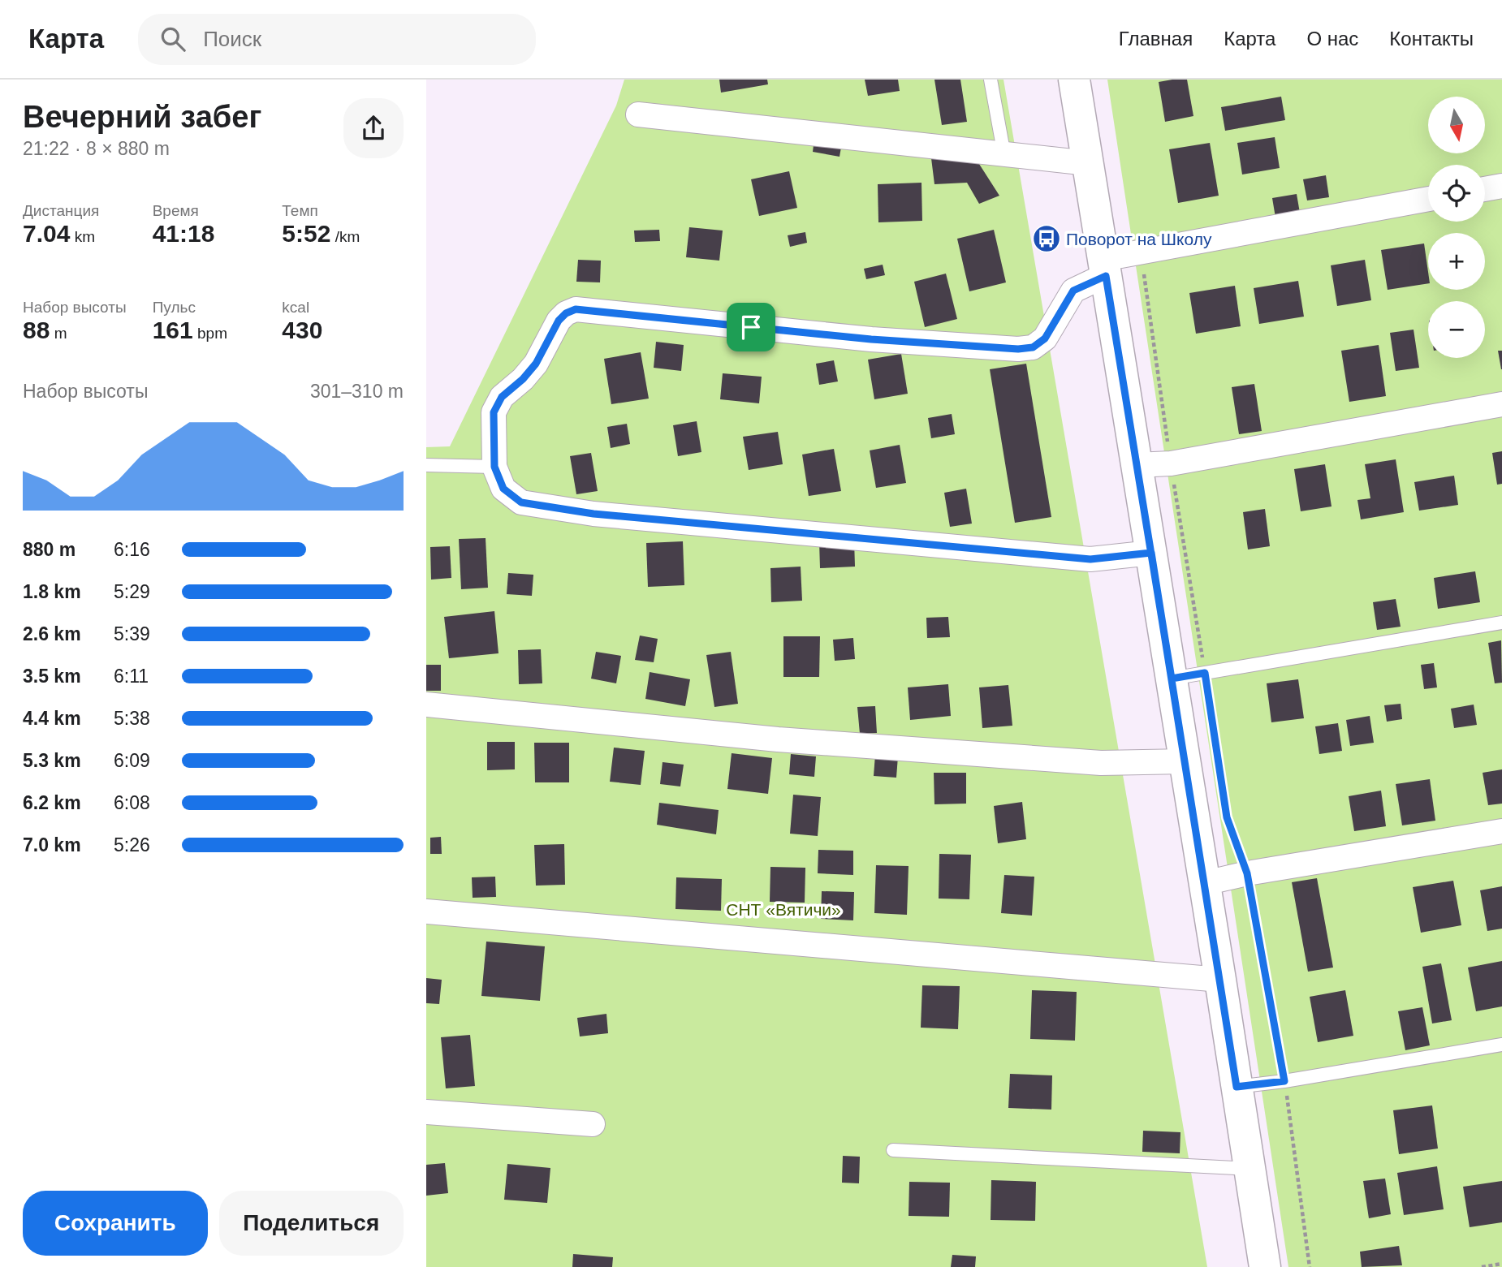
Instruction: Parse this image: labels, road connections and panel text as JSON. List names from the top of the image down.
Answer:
{
  "parks": ["СНТ «Вятичи»"],
  "places": {
    "bus stop": ["Поворот на Школу"]
  },
  "north": "bottom",
  "page": {
    "header": "Карта",
    "search": "Поиск",
    "nav": [
      "Главная",
      "Карта",
      "О нас",
      "Контакты"
    ],
    "heading": ["Вечерний забег", "21:22 · 8 × 880 m"],
    "map_buttons": ["+", "−"],
    "stats": [
      ["Дистанция", "7.04 km"],
      ["Время", "41:18"],
      ["Темп", "5:52 /km"],
      ["Набор высоты", "88 m"],
      ["Пульс", "161 bpm"],
      ["kcal", "430"]
    ],
    "chart": ["Набор высоты", "301–310 m"],
    "list": [
      {
        "name": "880 m",
        "note": "6:16"
      },
      {
        "name": "1.8 km",
        "note": "5:29"
      },
      {
        "name": "2.6 km",
        "note": "5:39"
      },
      {
        "name": "3.5 km",
        "note": "6:11"
      },
      {
        "name": "4.4 km",
        "note": "5:38"
      },
      {
        "name": "5.3 km",
        "note": "6:09"
      },
      {
        "name": "6.2 km",
        "note": "6:08"
      },
      {
        "name": "7.0 km",
        "note": "5:26"
      }
    ],
    "buttons": ["Сохранить", "Поделиться"]
  }
}
